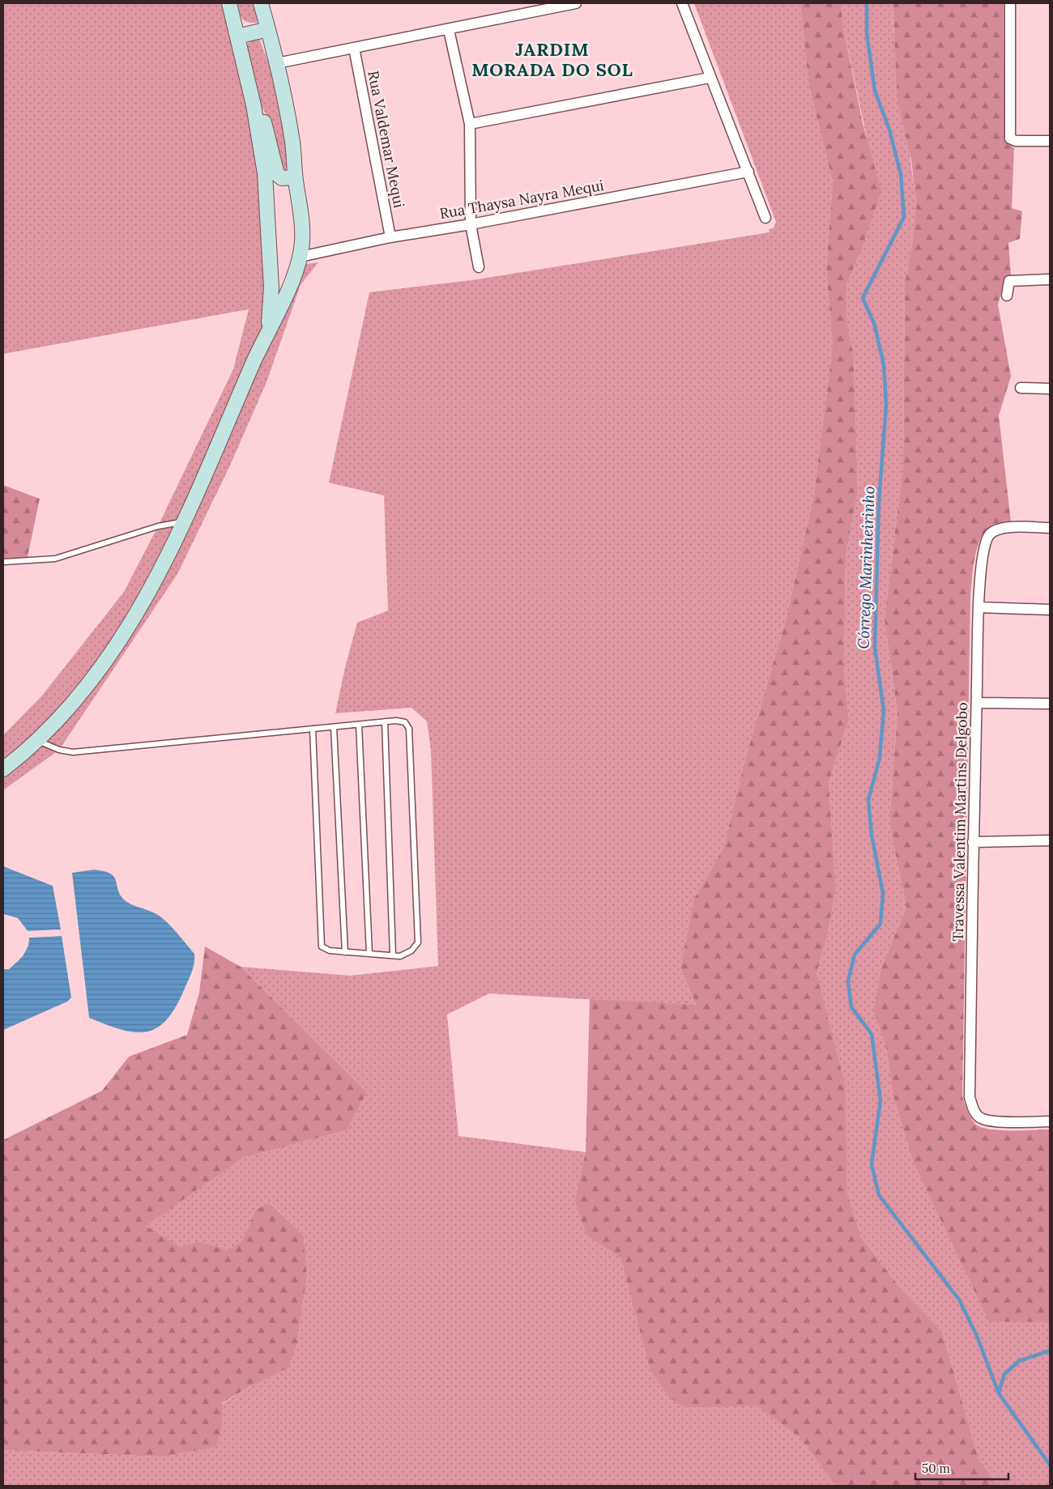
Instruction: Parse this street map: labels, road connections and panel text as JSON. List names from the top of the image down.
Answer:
{
  "streets": {
    "street": ["Rua Valdemar Mequi", "Rua Thaysa Nayra Mequi", "Travessa Valentim Martins Delgobo"]
  },
  "crossings": [
    ["Rua Valdemar Mequi", "Rua Thaysa Nayra Mequi"]
  ],
  "districts": ["JARDIM MORADA DO SOL"],
  "water": ["Córrego Marinheirinho"],
  "scale_bar": "50 m"
}
